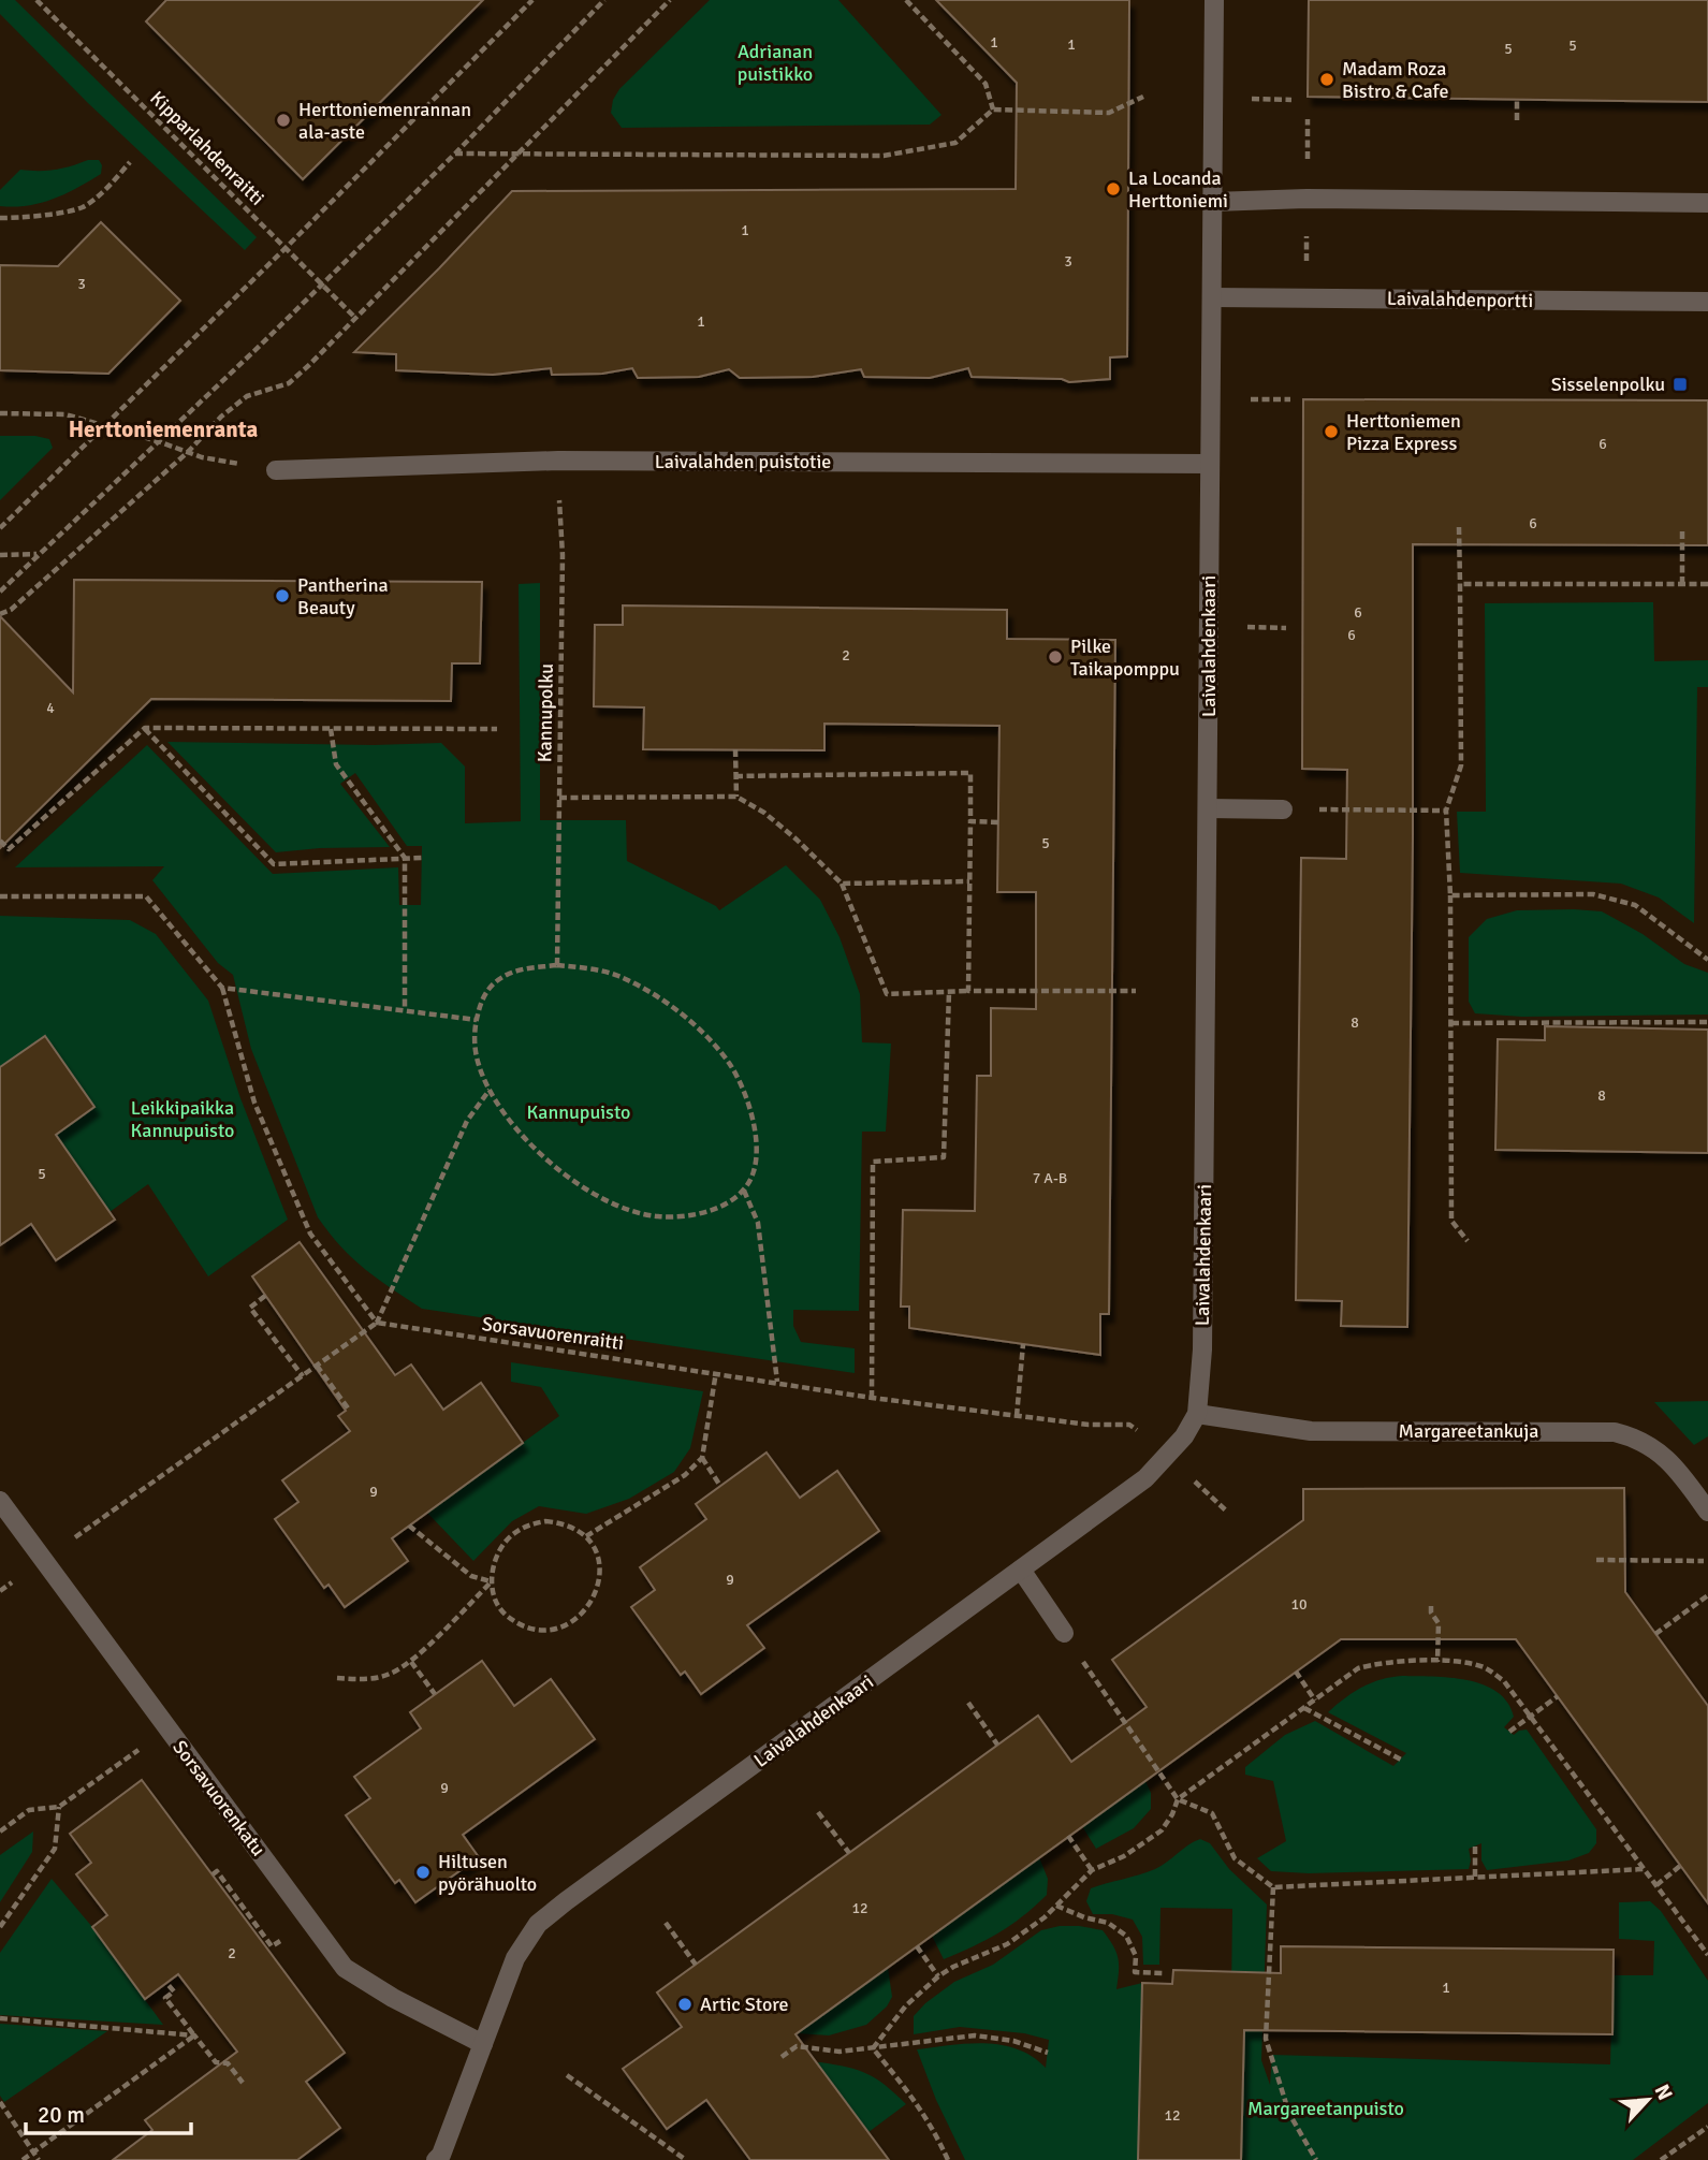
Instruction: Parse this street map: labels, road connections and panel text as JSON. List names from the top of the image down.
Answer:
{
  "streets": {
    "street": [
      "Laivalahdenportti",
      "Laivalahden puistotie",
      "Laivalahdenkaari",
      "Margareetankuja",
      "Sorsavuorenkatu"
    ],
    "path": ["Kipparlahdenraitti", "Kannupolku", "Sorsavuorenraitti"]
  },
  "crossings": [
    ["Laivalahdenportti", "Laivalahdenkaari"],
    ["Laivalahden puistotie", "Laivalahdenkaari"],
    ["Laivalahden puistotie", "Kannupolku"],
    ["Laivalahdenkaari", "Margareetankuja"],
    ["Laivalahdenkaari", "Sorsavuorenkatu"]
  ],
  "districts": ["Herttoniemenranta"],
  "parks": [
    "Adrianan puistikko",
    "Leikkipaikka Kannupuisto",
    "Kannupuisto",
    "Margareetanpuisto"
  ],
  "places": {
    "other": [
      "Madam Roza Bistro & Cafe",
      "Herttoniemenrannan ala-aste",
      "La Locanda Herttoniemi",
      "Herttoniemen Pizza Express",
      "Pantherina Beauty",
      "Pilke Taikapomppu",
      "Hiltusen pyörähuolto",
      "Artic Store"
    ],
    "transit": ["Sisselenpolku"]
  },
  "house_numbers": [
    "1",
    "1",
    "5",
    "5",
    "1",
    "3",
    "3",
    "1",
    "6",
    "6",
    "6",
    "6",
    "2",
    "4",
    "5",
    "8",
    "8",
    "5",
    "7 A-B",
    "9",
    "9",
    "10",
    "9",
    "12",
    "2",
    "1",
    "12"
  ],
  "scale_bar": "20 m",
  "north": "top right"
}
